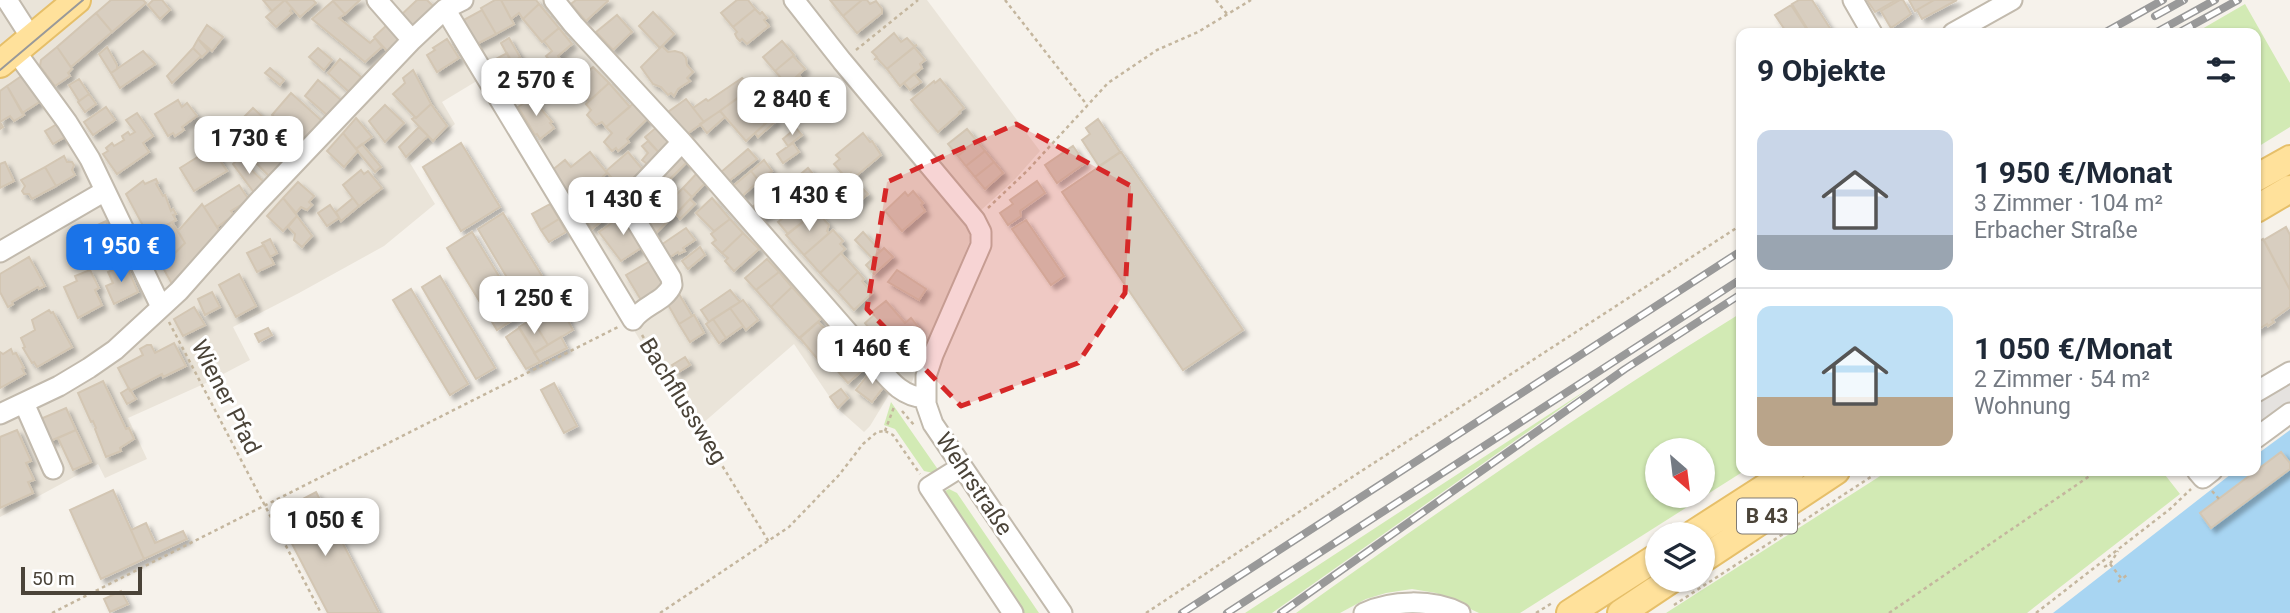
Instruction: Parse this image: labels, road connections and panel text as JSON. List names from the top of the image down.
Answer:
{
  "streets": {
    "main road": ["B 43"],
    "street": ["Bachflussweg", "Wehrstraße"],
    "path": ["Wiener Pfad"]
  },
  "scale_bar": "50 m",
  "north": "bottom right",
  "page": {
    "heading": "9 Objekte",
    "price": [
      "2 570 €",
      "2 840 €",
      "1 730 €",
      "1 430 €",
      "1 430 €",
      "1 950 €",
      "1 250 €",
      "1 460 €",
      "1 050 €"
    ],
    "list": [
      {
        "name": "1 950 €/Monat",
        "note": "3 Zimmer · 104 m² · Erbacher Straße"
      },
      {
        "name": "1 050 €/Monat",
        "note": "2 Zimmer · 54 m² · Wohnung"
      }
    ],
    "scale": "50 m"
  }
}
